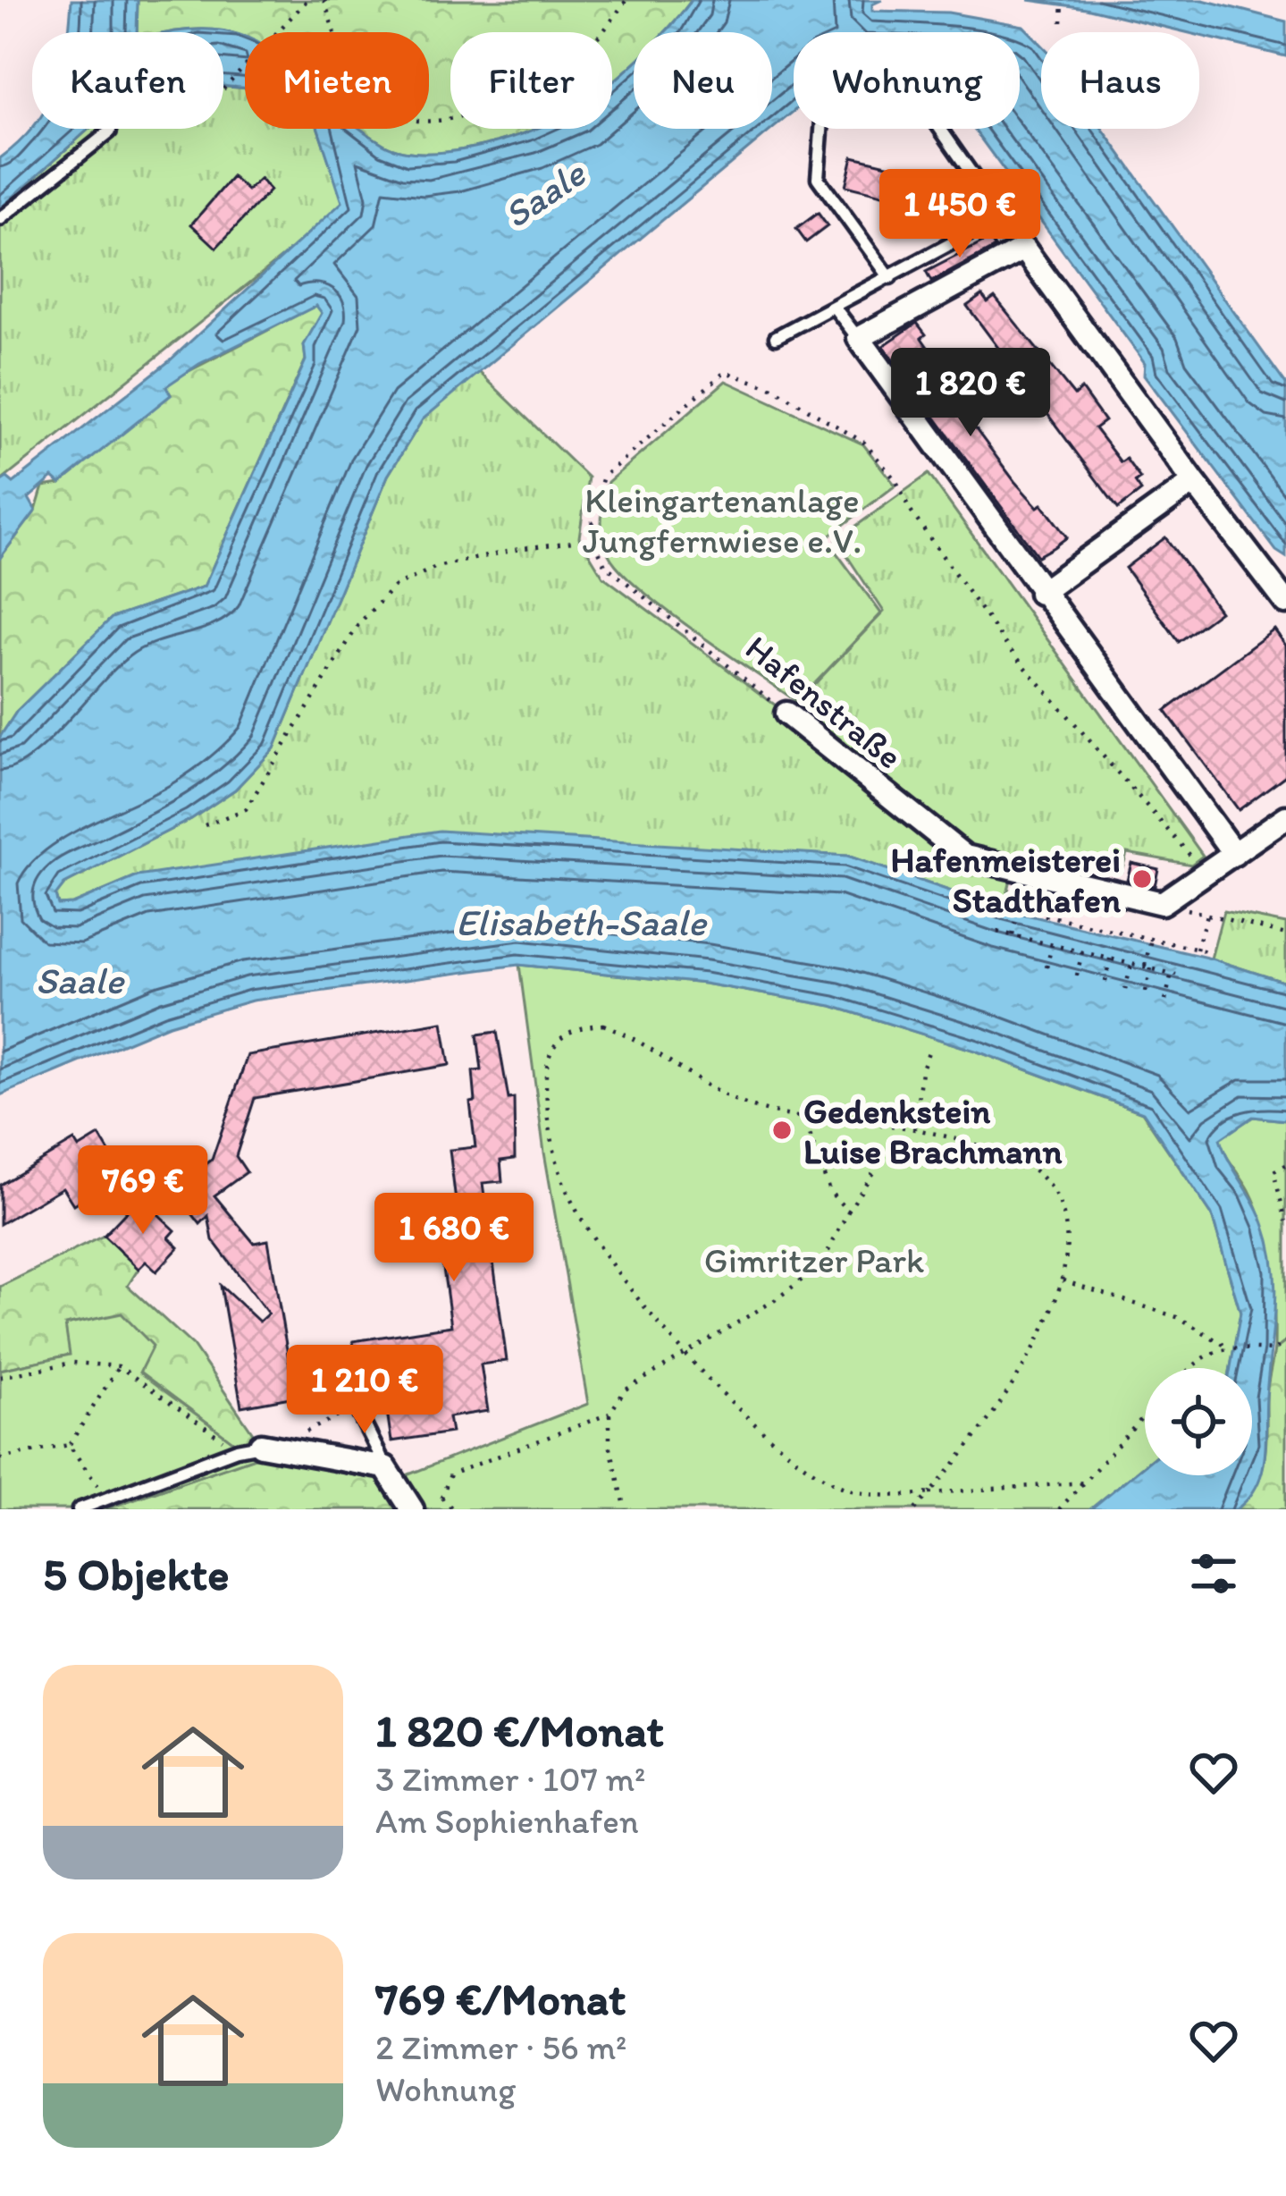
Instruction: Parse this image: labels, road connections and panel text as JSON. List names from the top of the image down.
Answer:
{
  "streets": {
    "street": ["Hafenstraße"]
  },
  "water": ["Saale", "Elisabeth-Saale"],
  "parks": ["Kleingartenanlage Jungfernwiese e.V.", "Gimritzer Park"],
  "places": ["Hafenmeisterei Stadthafen", "Gedenkstein Luise Brachmann"],
  "page": {
    "chip": [
      "Kaufen",
      "Mieten",
      "Filter",
      "Neu",
      "Wohnung",
      "Haus"
    ],
    "price": [
      "1 450 €",
      "1 820 €",
      "769 €",
      "1 680 €",
      "1 210 €"
    ],
    "heading": "5 Objekte",
    "list": [
      {
        "name": "1 820 €/Monat",
        "note": "3 Zimmer · 107 m² · Am Sophienhafen"
      },
      {
        "name": "769 €/Monat",
        "note": "2 Zimmer · 56 m² · Wohnung"
      }
    ]
  }
}
